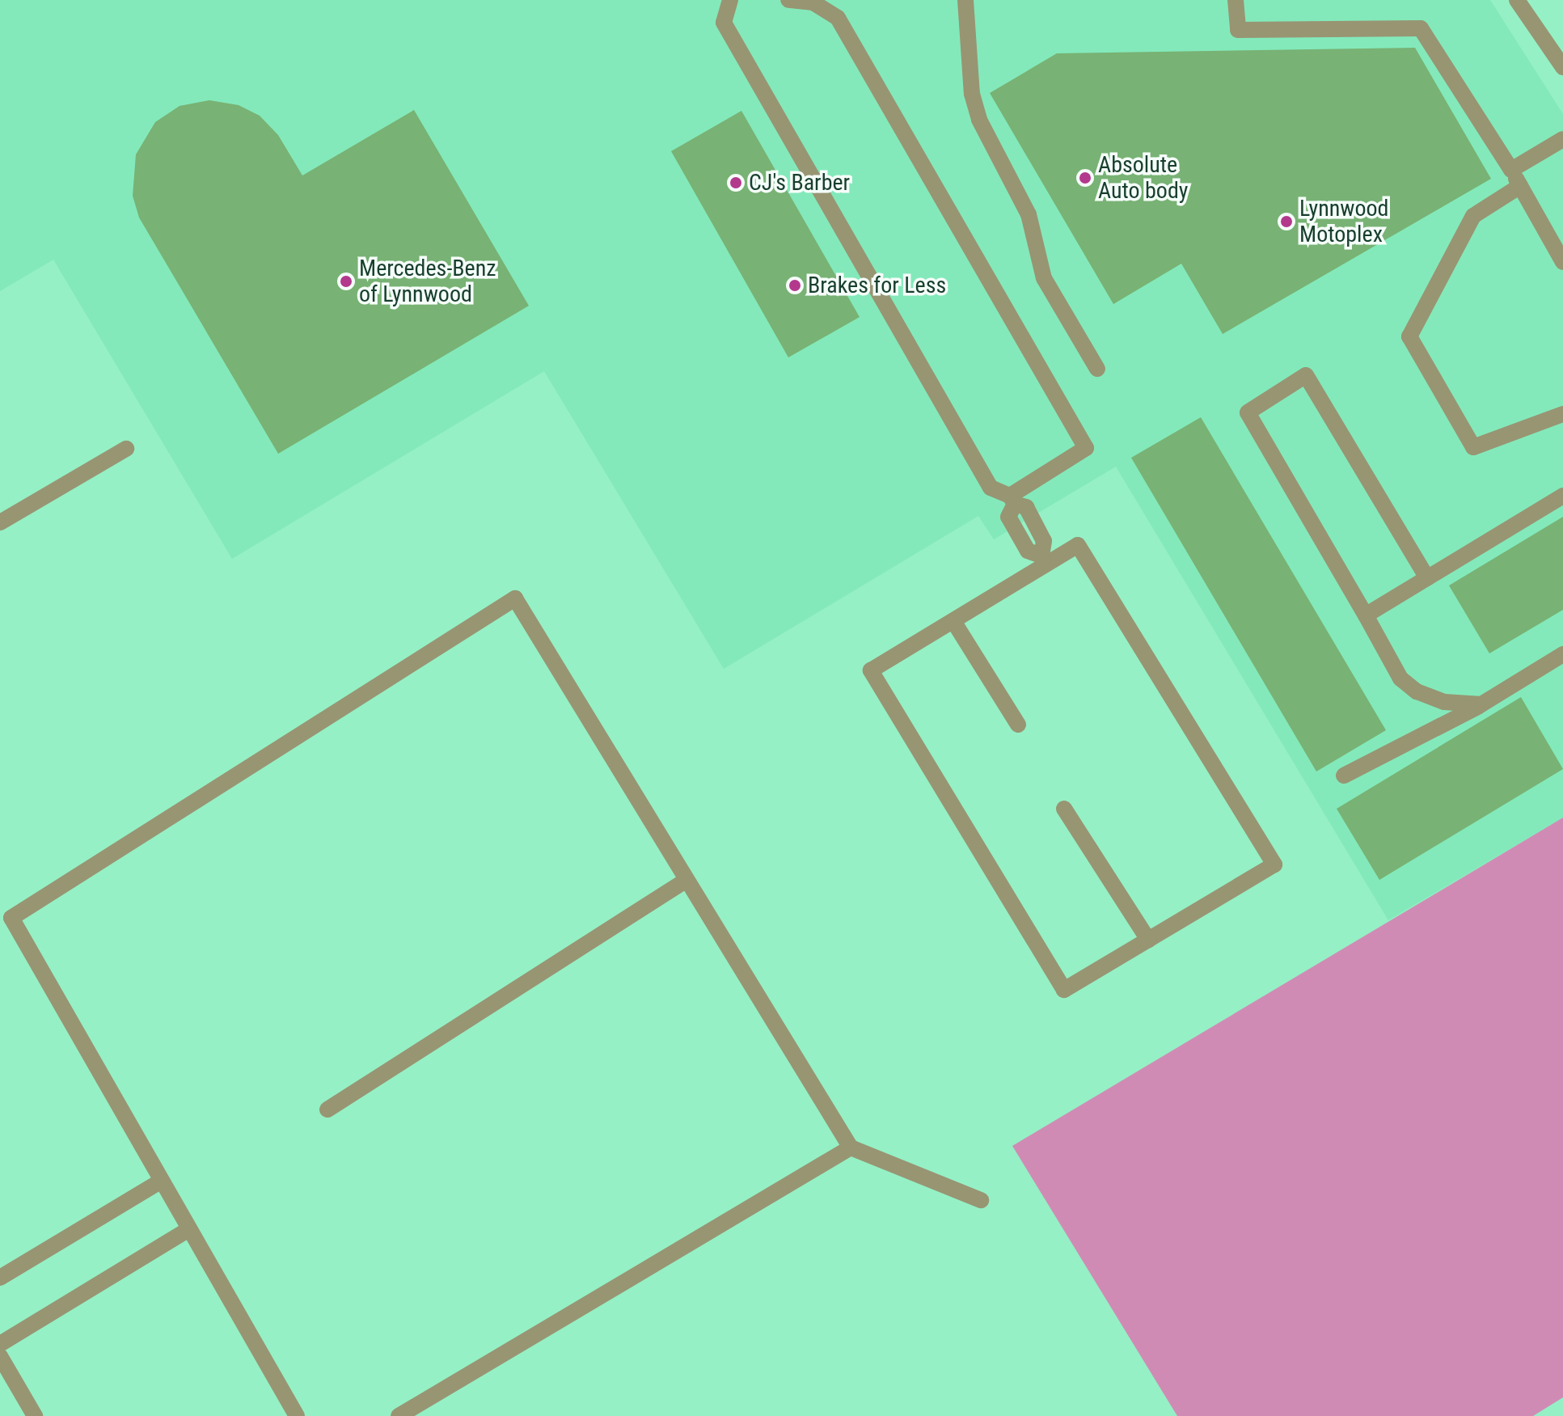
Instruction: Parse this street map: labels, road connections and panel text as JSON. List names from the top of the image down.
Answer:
{
  "places": [
    "Absolute Auto body",
    "CJ's Barber",
    "Lynnwood Motoplex",
    "Mercedes-Benz of Lynnwood",
    "Brakes for Less"
  ]
}
